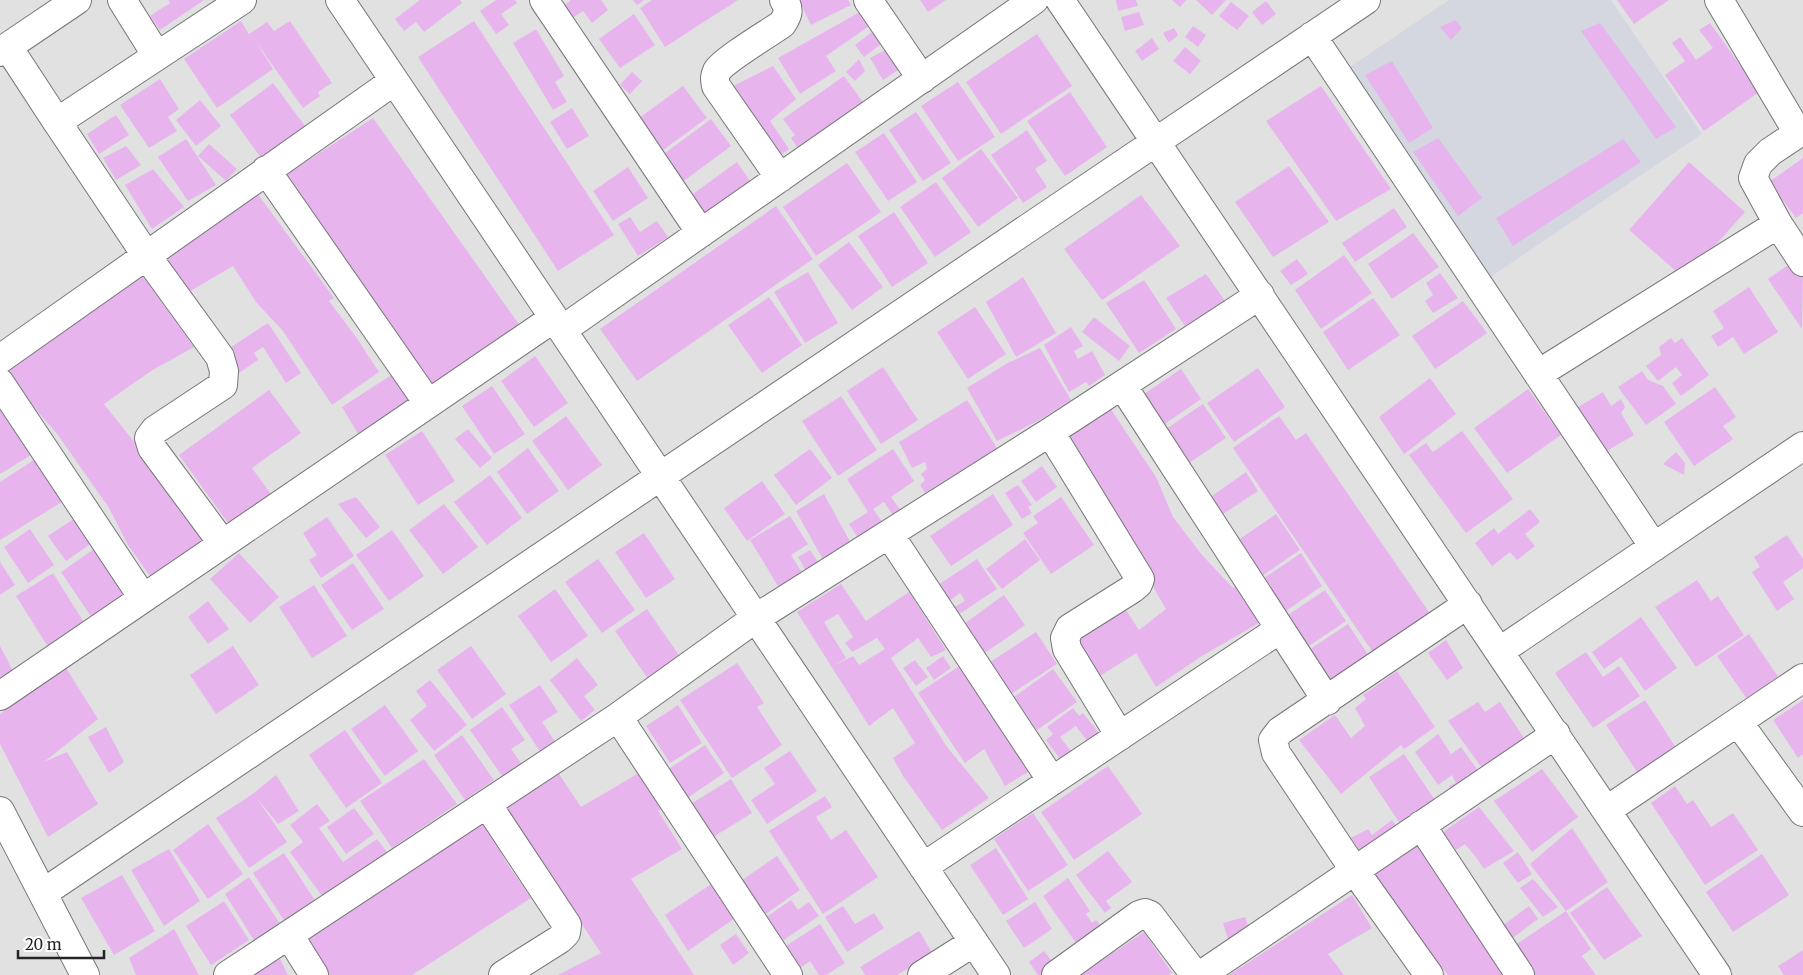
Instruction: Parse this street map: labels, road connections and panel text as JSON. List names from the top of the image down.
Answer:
{
  "scale_bar": "20 m"
}
